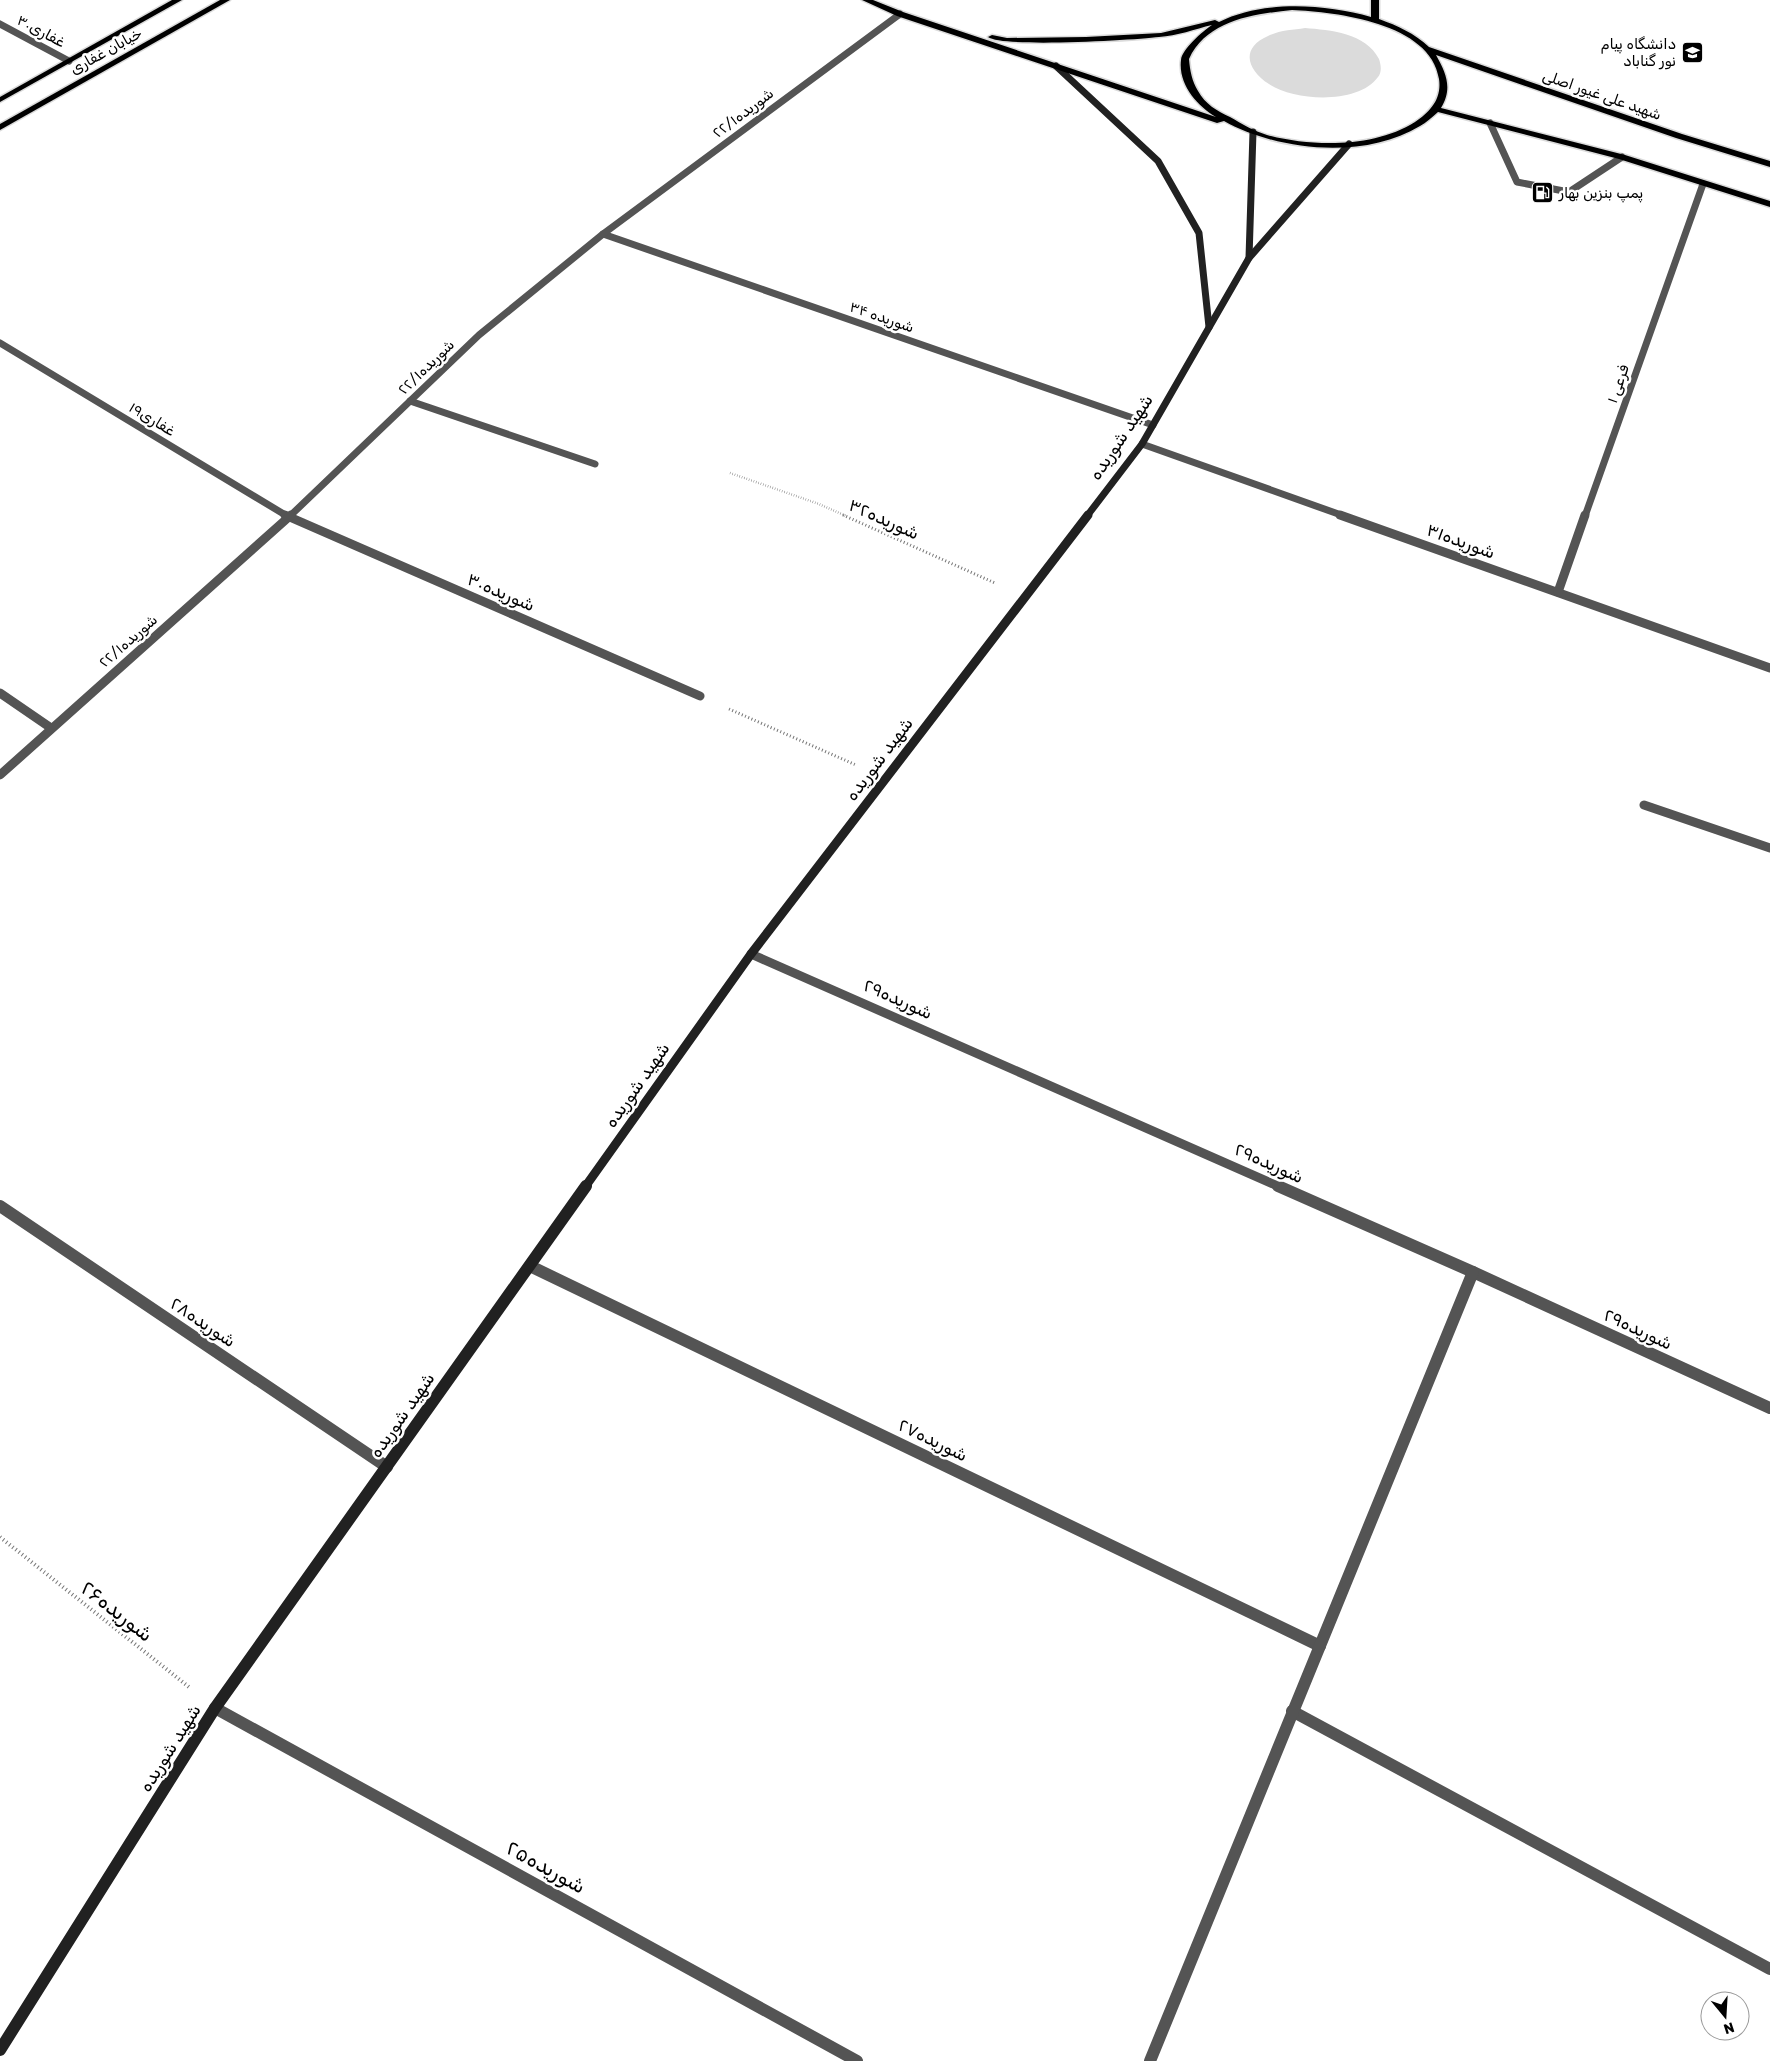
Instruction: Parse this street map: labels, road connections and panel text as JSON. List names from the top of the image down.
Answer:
{
  "streets": {
    "main road": ["خیابان غفاری", "شهید علی غیور اصلی", "شهید شوریده"],
    "street": [
      "غفاری۳۰",
      "شوریده۲۲/۱",
      "شوریده ۳۴",
      "فرعی ۱",
      "غفاری۱۹",
      "شوریده۳۱",
      "شوریده۳۰",
      "شوریده۲۹",
      "شوریده۲۸",
      "شوریده۲۷",
      "شوریده۲۵"
    ],
    "path": ["شوریده۳۲", "شوریده۲۶"]
  },
  "crossings": [
    ["غفاری۳۰", "خیابان غفاری"],
    ["شوریده۲۲/۱", "شوریده ۳۴"],
    ["شوریده۲۲/۱", "غفاری۱۹"],
    ["شوریده۲۲/۱", "شوریده۳۰"],
    ["شوریده ۳۴", "شهید شوریده"],
    ["فرعی ۱", "شوریده۳۱"],
    ["غفاری۱۹", "شوریده۳۰"],
    ["شهید شوریده", "شوریده۳۲"],
    ["شهید شوریده", "شوریده۳۱"],
    ["شهید شوریده", "شوریده۲۹"],
    ["شهید شوریده", "شوریده۲۸"],
    ["شهید شوریده", "شوریده۲۷"],
    ["شهید شوریده", "شوریده۲۶"],
    ["شهید شوریده", "شوریده۲۵"],
    ["شوریده۲۶", "شوریده۲۵"]
  ],
  "places": {
    "school or university": ["دانشگاه پیام نور گناباد"],
    "fuel station": ["پمپ بنزین بهار"]
  },
  "north": "bottom"
}
